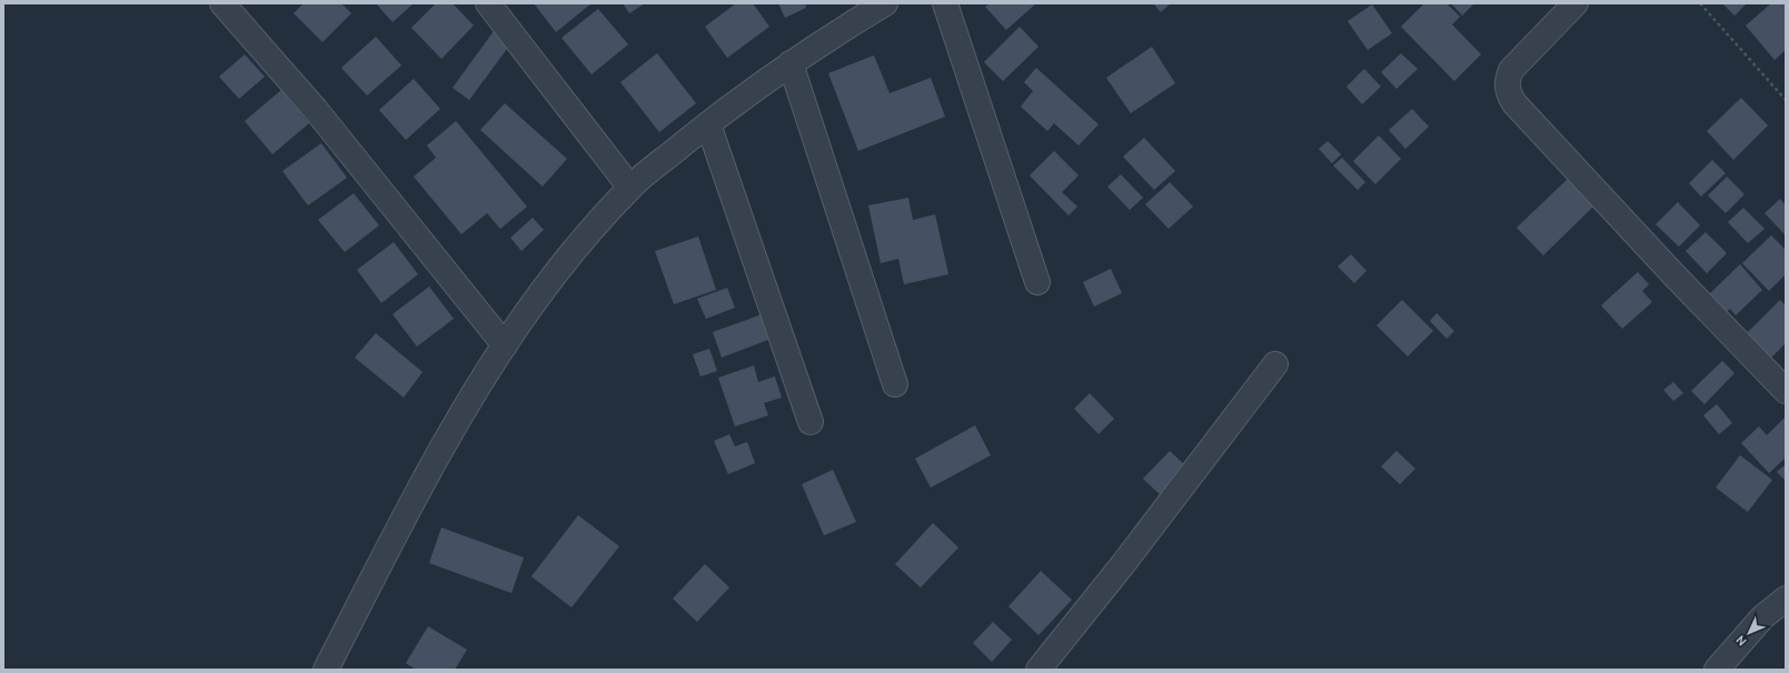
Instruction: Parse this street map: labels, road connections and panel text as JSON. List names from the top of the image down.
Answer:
{
  "north": "bottom left"
}
